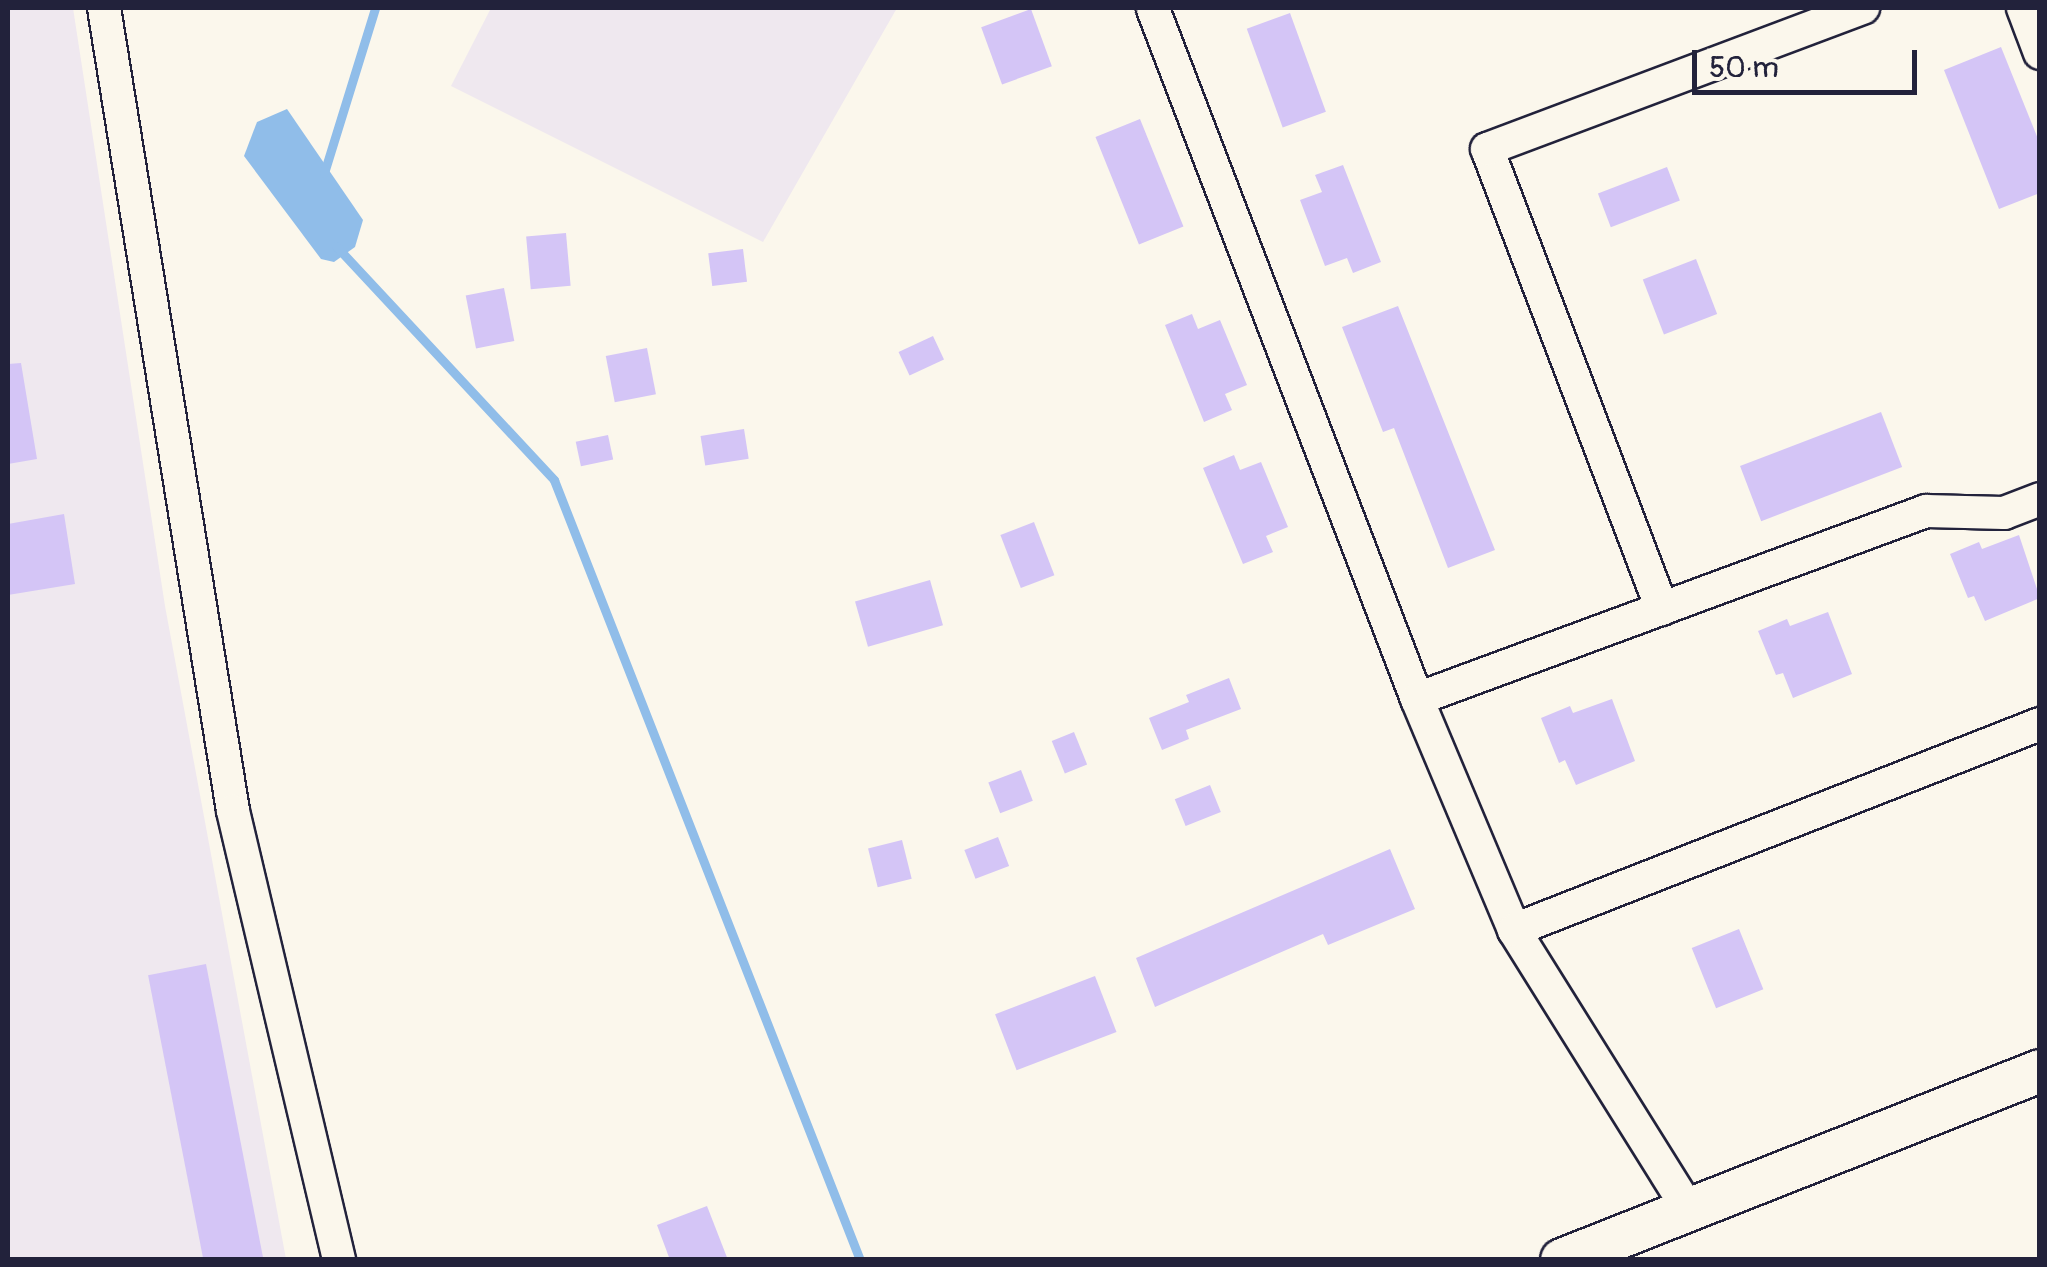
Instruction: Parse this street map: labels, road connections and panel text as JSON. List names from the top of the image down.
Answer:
{
  "scale_bar": "50 m"
}
